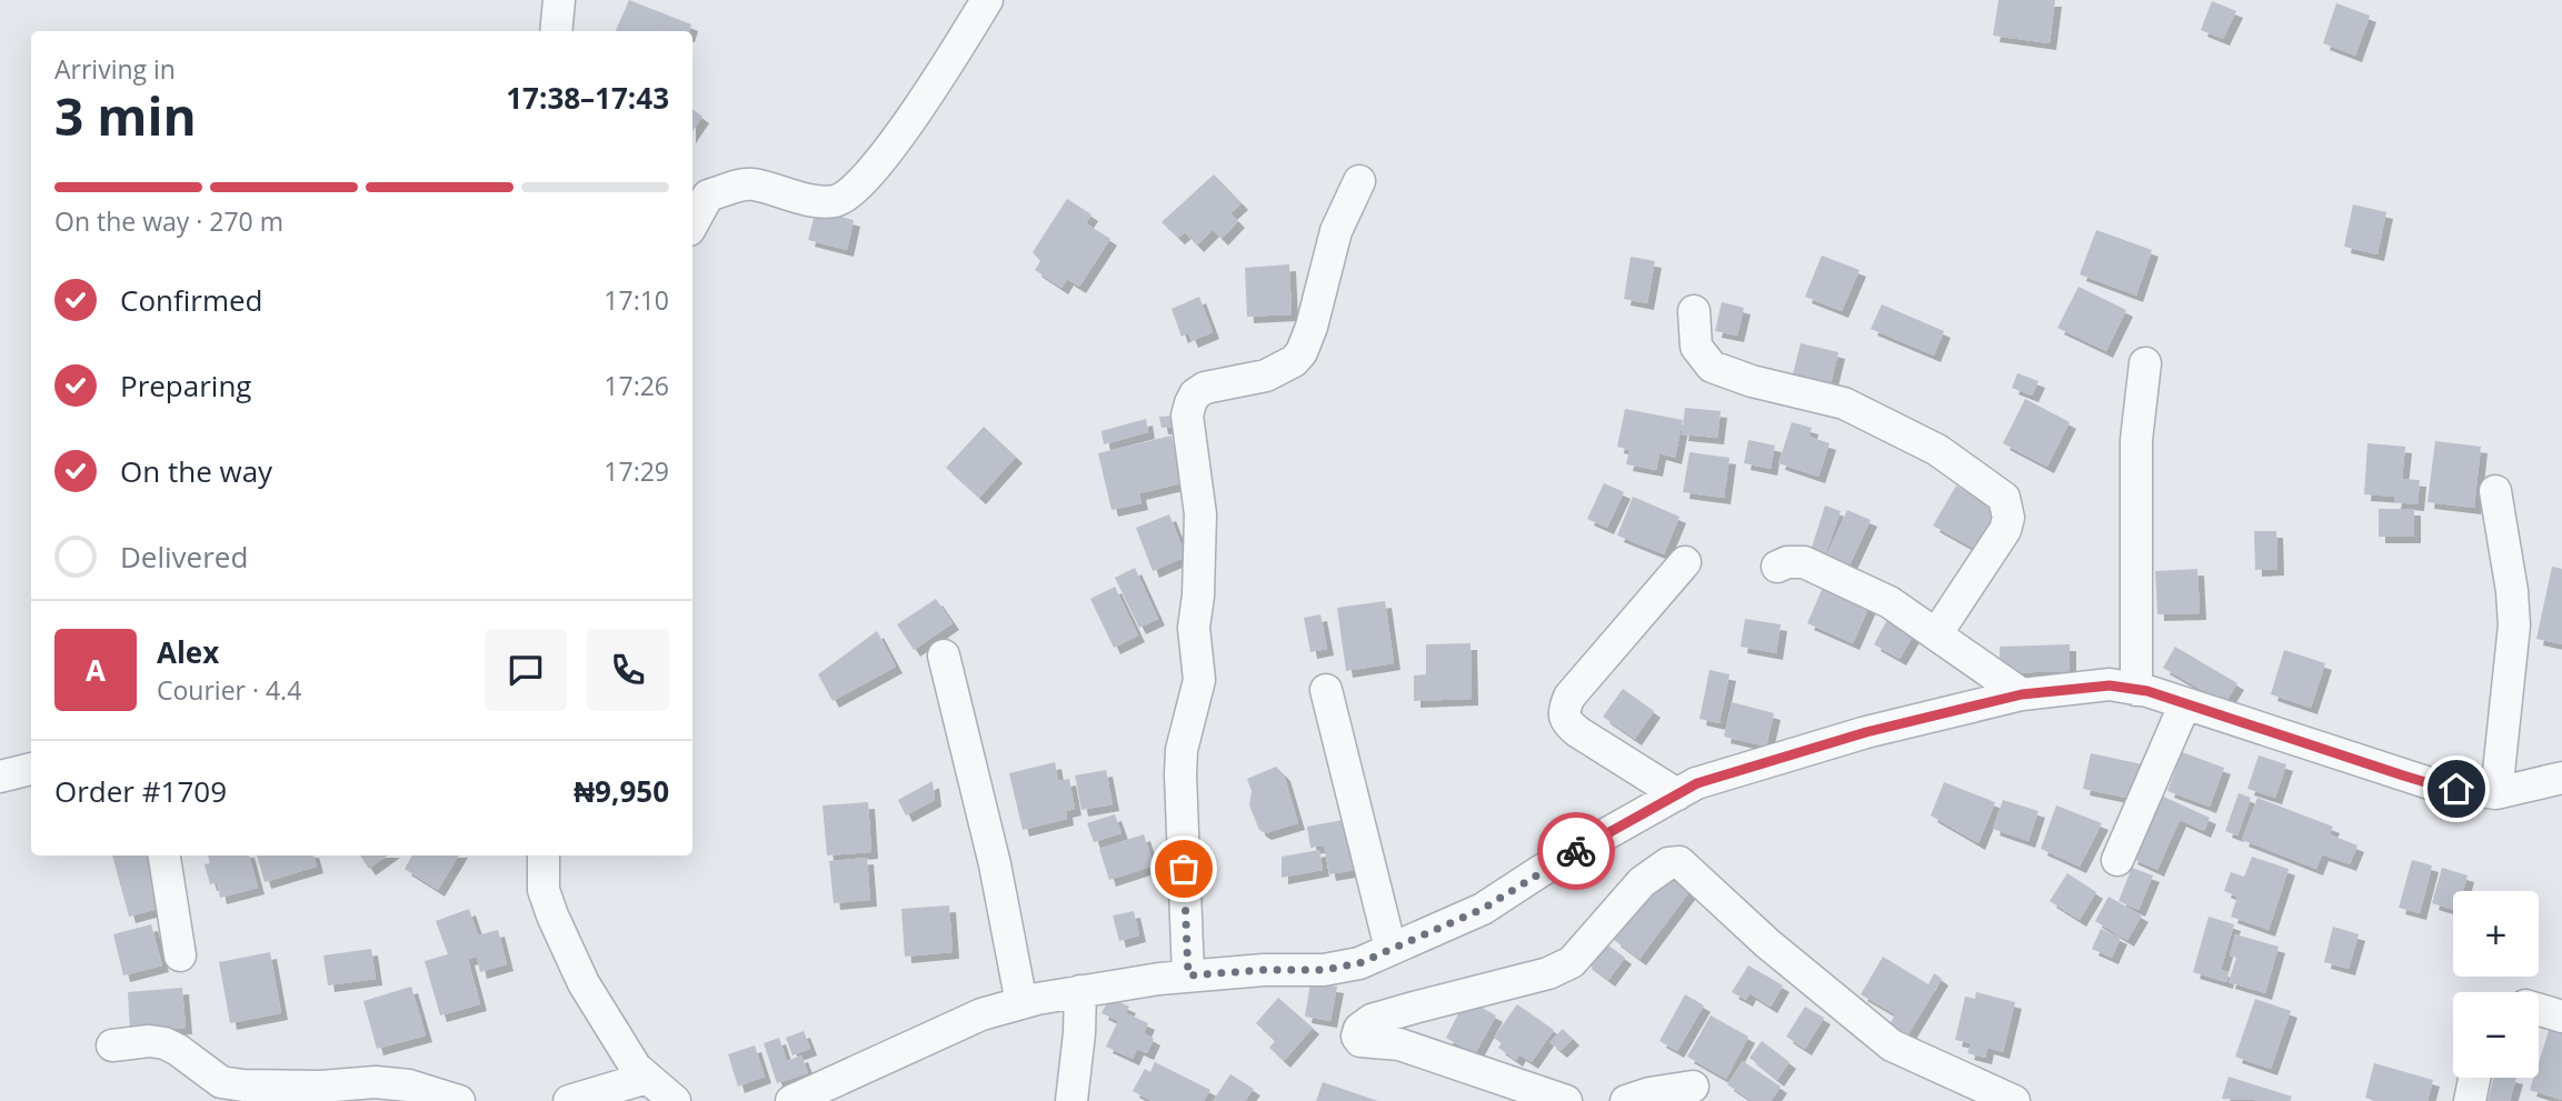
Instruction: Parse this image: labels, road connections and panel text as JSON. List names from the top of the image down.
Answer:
{
  "page": {
    "heading": ["3 min", "Arriving in", "17:38–17:43"],
    "panel": [
      "Alex",
      "Courier · 4.4",
      "Order #1709",
      "₦9,950"
    ],
    "bar": "On the way · 270 m",
    "list": [
      ["Confirmed", "17:10"],
      ["Preparing", "17:26"],
      ["On the way", "17:29"],
      "Delivered"
    ],
    "round": "A",
    "map_buttons": ["+", "−"]
  }
}
